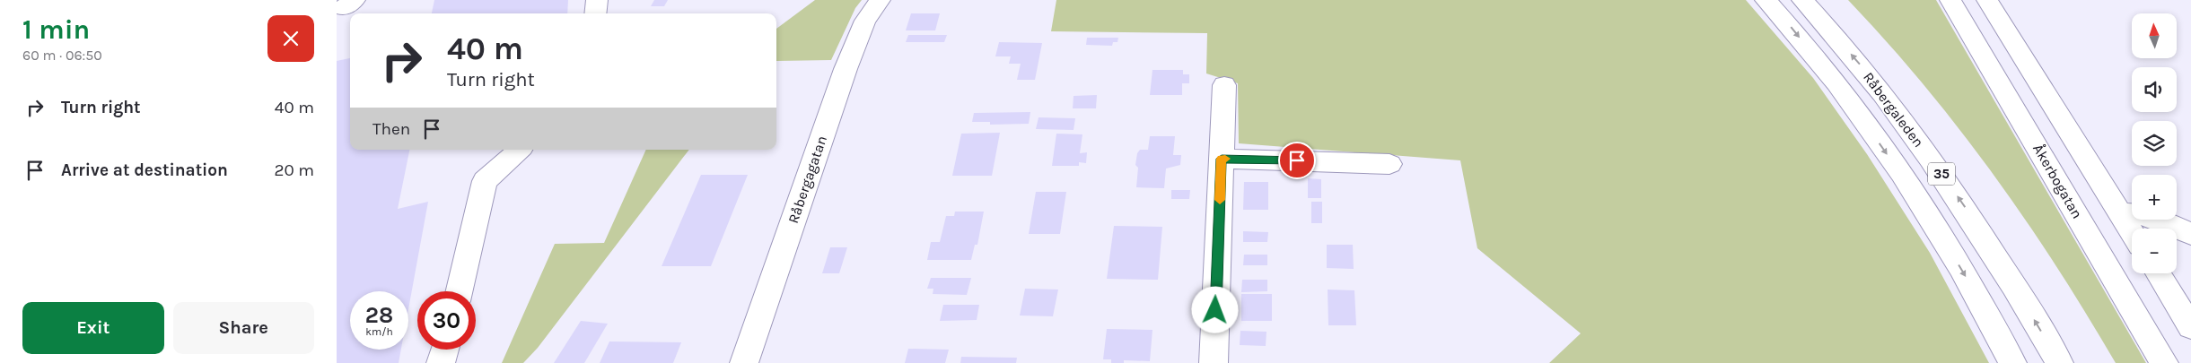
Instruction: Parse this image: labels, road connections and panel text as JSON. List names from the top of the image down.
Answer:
{
  "streets": {
    "street": [
      "Råbergaleden",
      "35",
      "Råbergagatan",
      "Åkerbogatan"
    ]
  },
  "north": "top",
  "page": {
    "heading": ["1 min", "60 m · 06:50"],
    "map_buttons": ["+", "−"],
    "turn": ["40 m", "Turn right"],
    "list": [
      {
        "name": "Turn right",
        "value": "40 m"
      },
      {
        "name": "Arrive at destination",
        "value": "20 m"
      }
    ],
    "then": "Then",
    "speed": "28 km/h",
    "limit": "30",
    "buttons": ["Exit", "Share"]
  }
}
